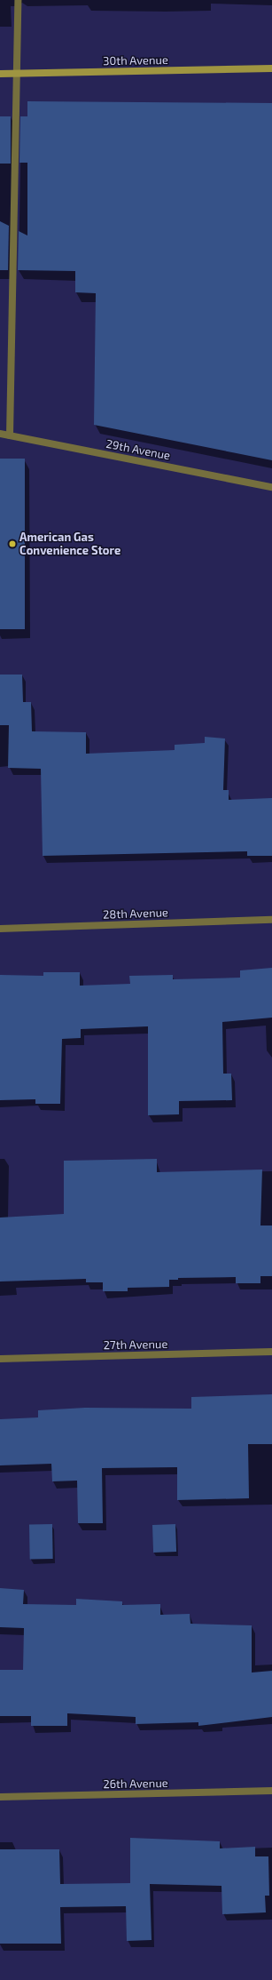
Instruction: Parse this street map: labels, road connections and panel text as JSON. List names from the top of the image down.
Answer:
{
  "streets": {
    "street": [
      "30th Avenue",
      "29th Avenue",
      "28th Avenue",
      "27th Avenue",
      "26th Avenue"
    ]
  },
  "places": ["American Gas Convenience Store"]
}
